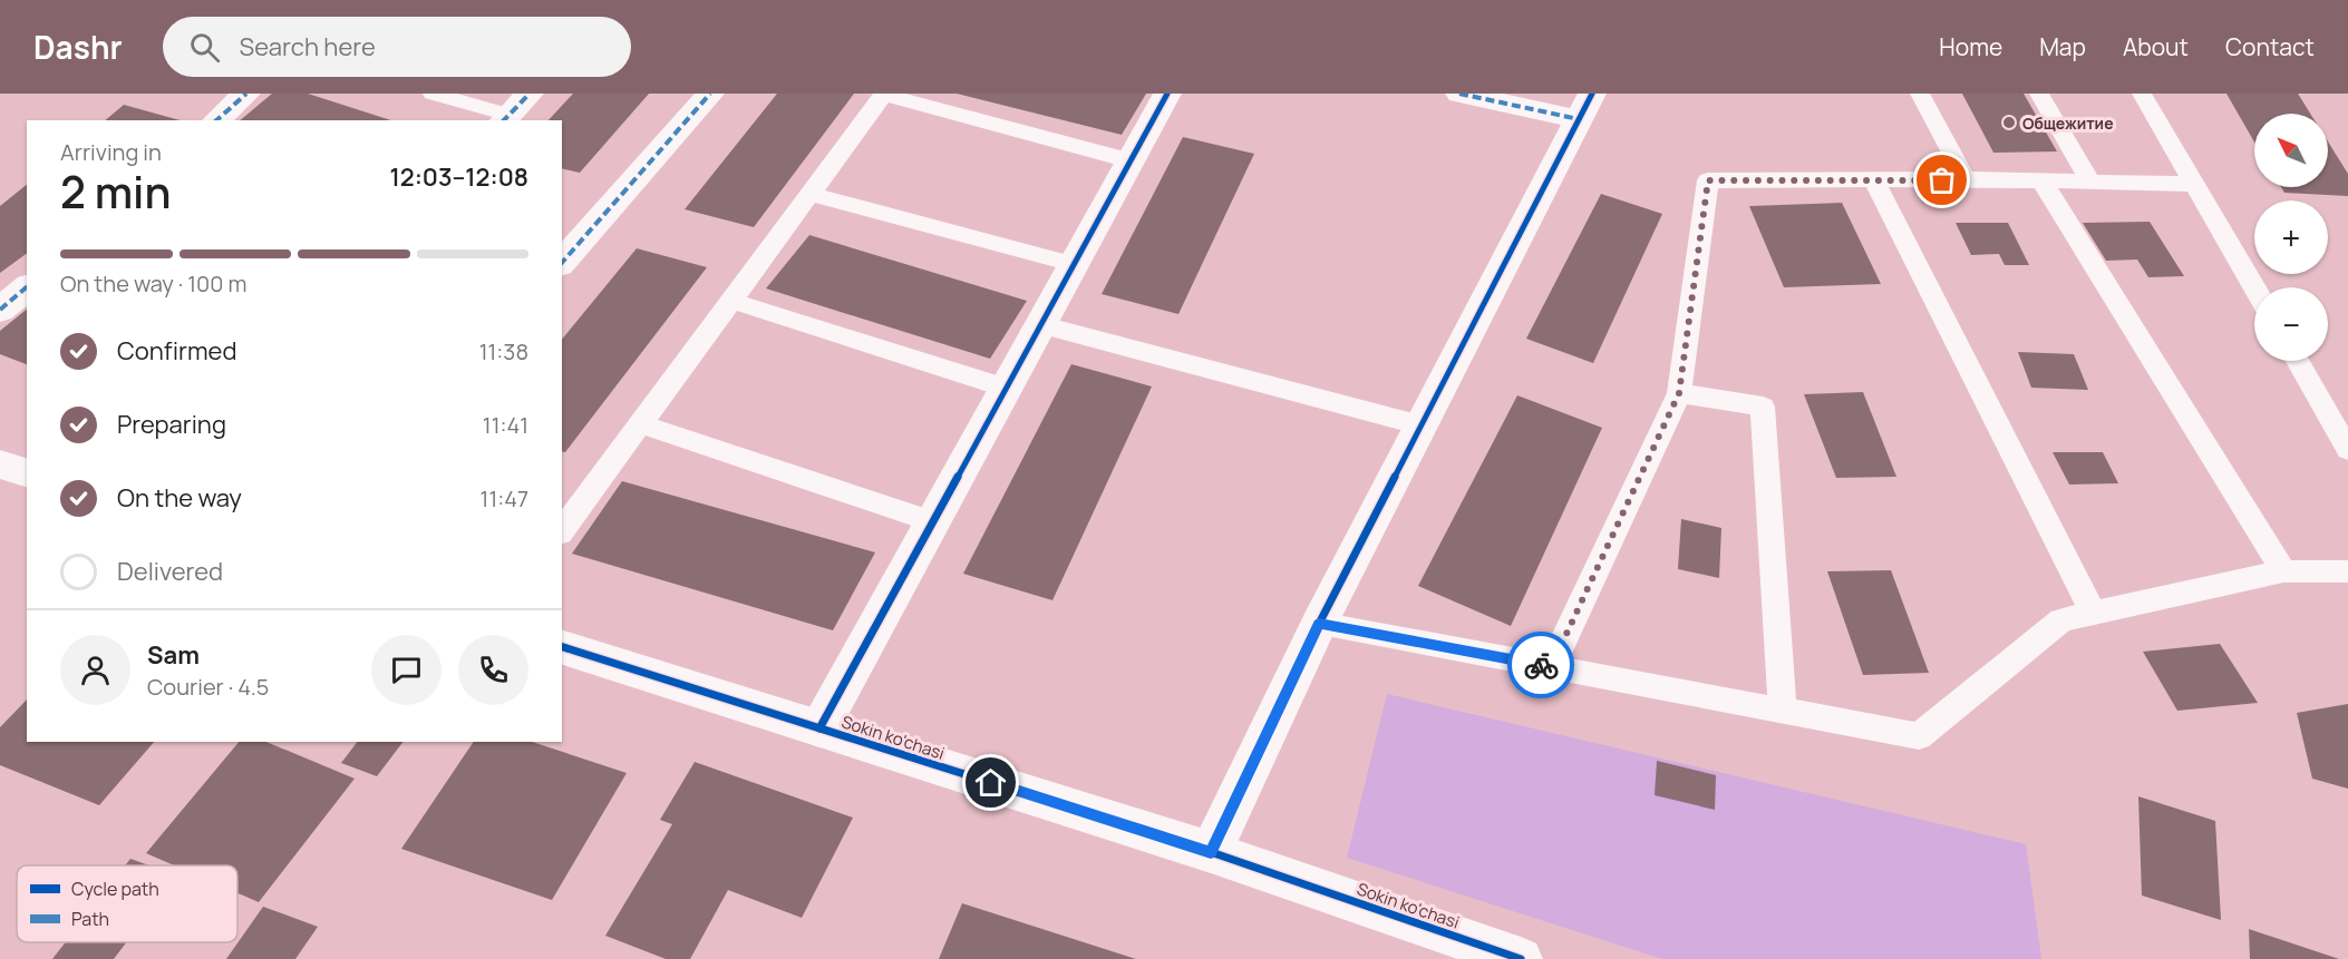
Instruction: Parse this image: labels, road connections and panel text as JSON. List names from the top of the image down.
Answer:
{
  "streets": {
    "street": ["Sokin ko'chasi"]
  },
  "places": ["Общежитие"],
  "legend": ["Cycle path", "Path"],
  "north": "top left",
  "page": {
    "header": "Dashr",
    "search": "Search here",
    "nav": [
      "Home",
      "Map",
      "About",
      "Contact"
    ],
    "map_buttons": ["+", "−"],
    "heading": ["2 min", "Arriving in", "12:03–12:08"],
    "panel": ["Sam", "Courier · 4.5"],
    "bar": "On the way · 100 m",
    "list": [
      ["Confirmed", "11:38"],
      ["Preparing", "11:41"],
      ["On the way", "11:47"],
      "Delivered"
    ]
  }
}
